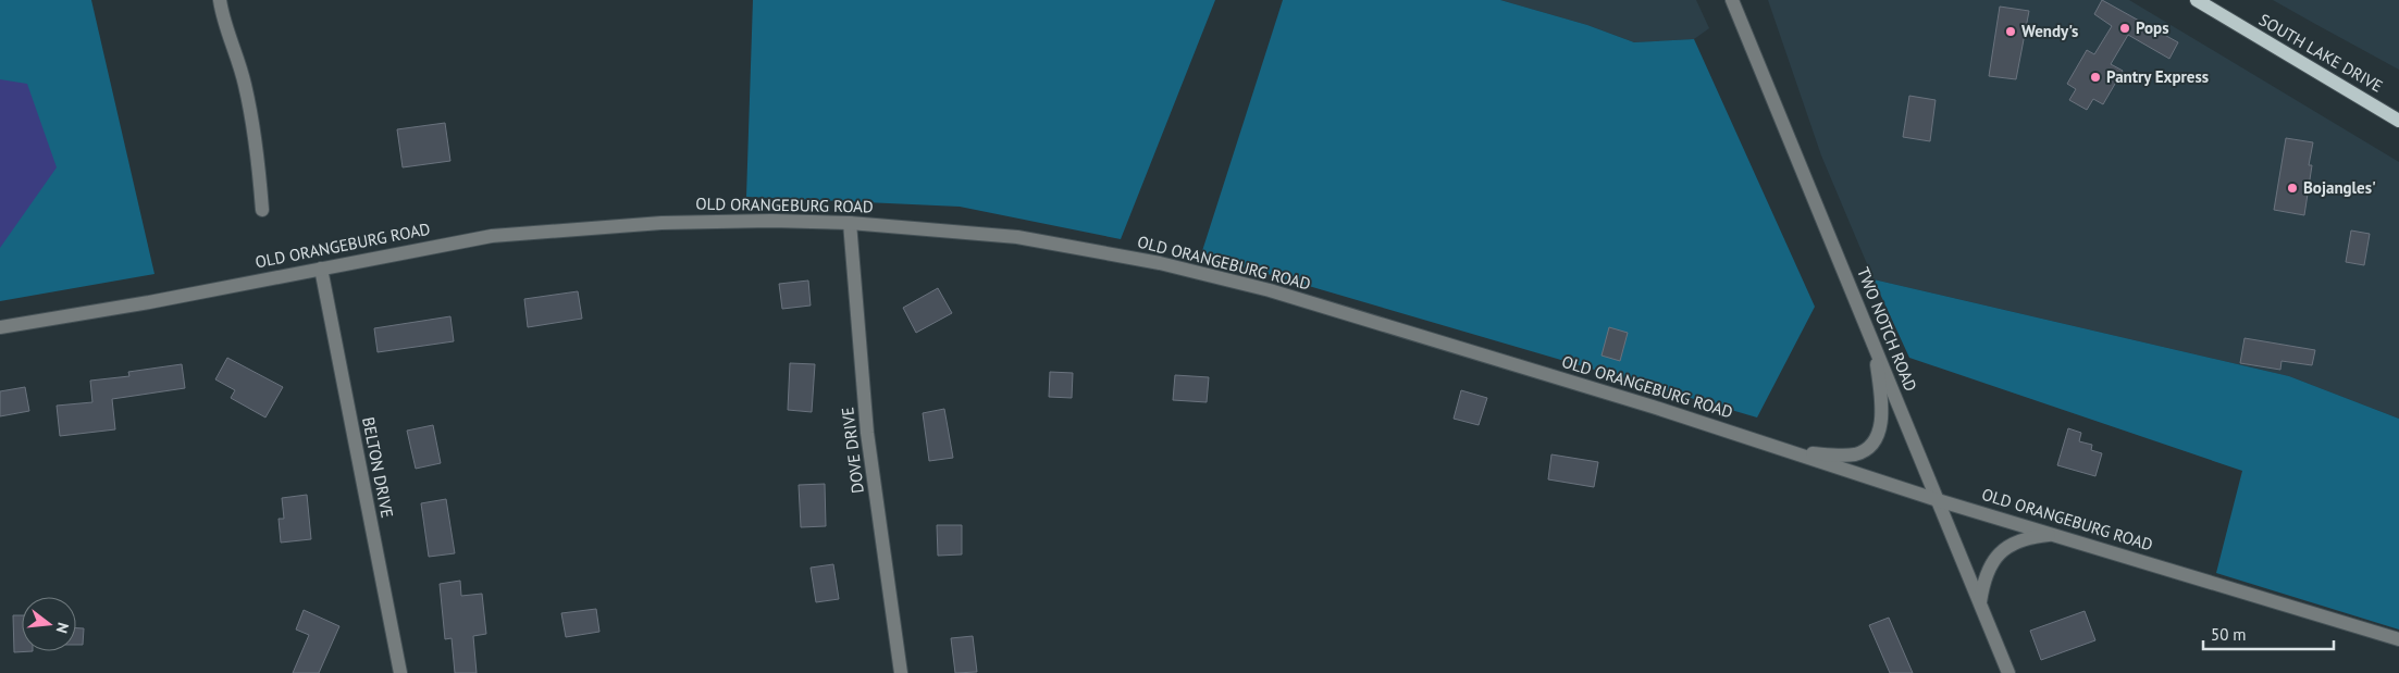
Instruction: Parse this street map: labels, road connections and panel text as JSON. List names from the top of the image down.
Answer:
{
  "streets": {
    "main road": ["SOUTH LAKE DRIVE"],
    "street": [
      "OLD ORANGEBURG ROAD",
      "TWO NOTCH ROAD",
      "DOVE DRIVE",
      "BELTON DRIVE"
    ]
  },
  "crossings": [
    ["OLD ORANGEBURG ROAD", "TWO NOTCH ROAD"],
    ["OLD ORANGEBURG ROAD", "DOVE DRIVE"],
    ["OLD ORANGEBURG ROAD", "BELTON DRIVE"]
  ],
  "places": [
    "Pops",
    "Wendy's",
    "Pantry Express",
    "Bojangles'"
  ],
  "scale_bar": "50 m",
  "north": "right"
}
